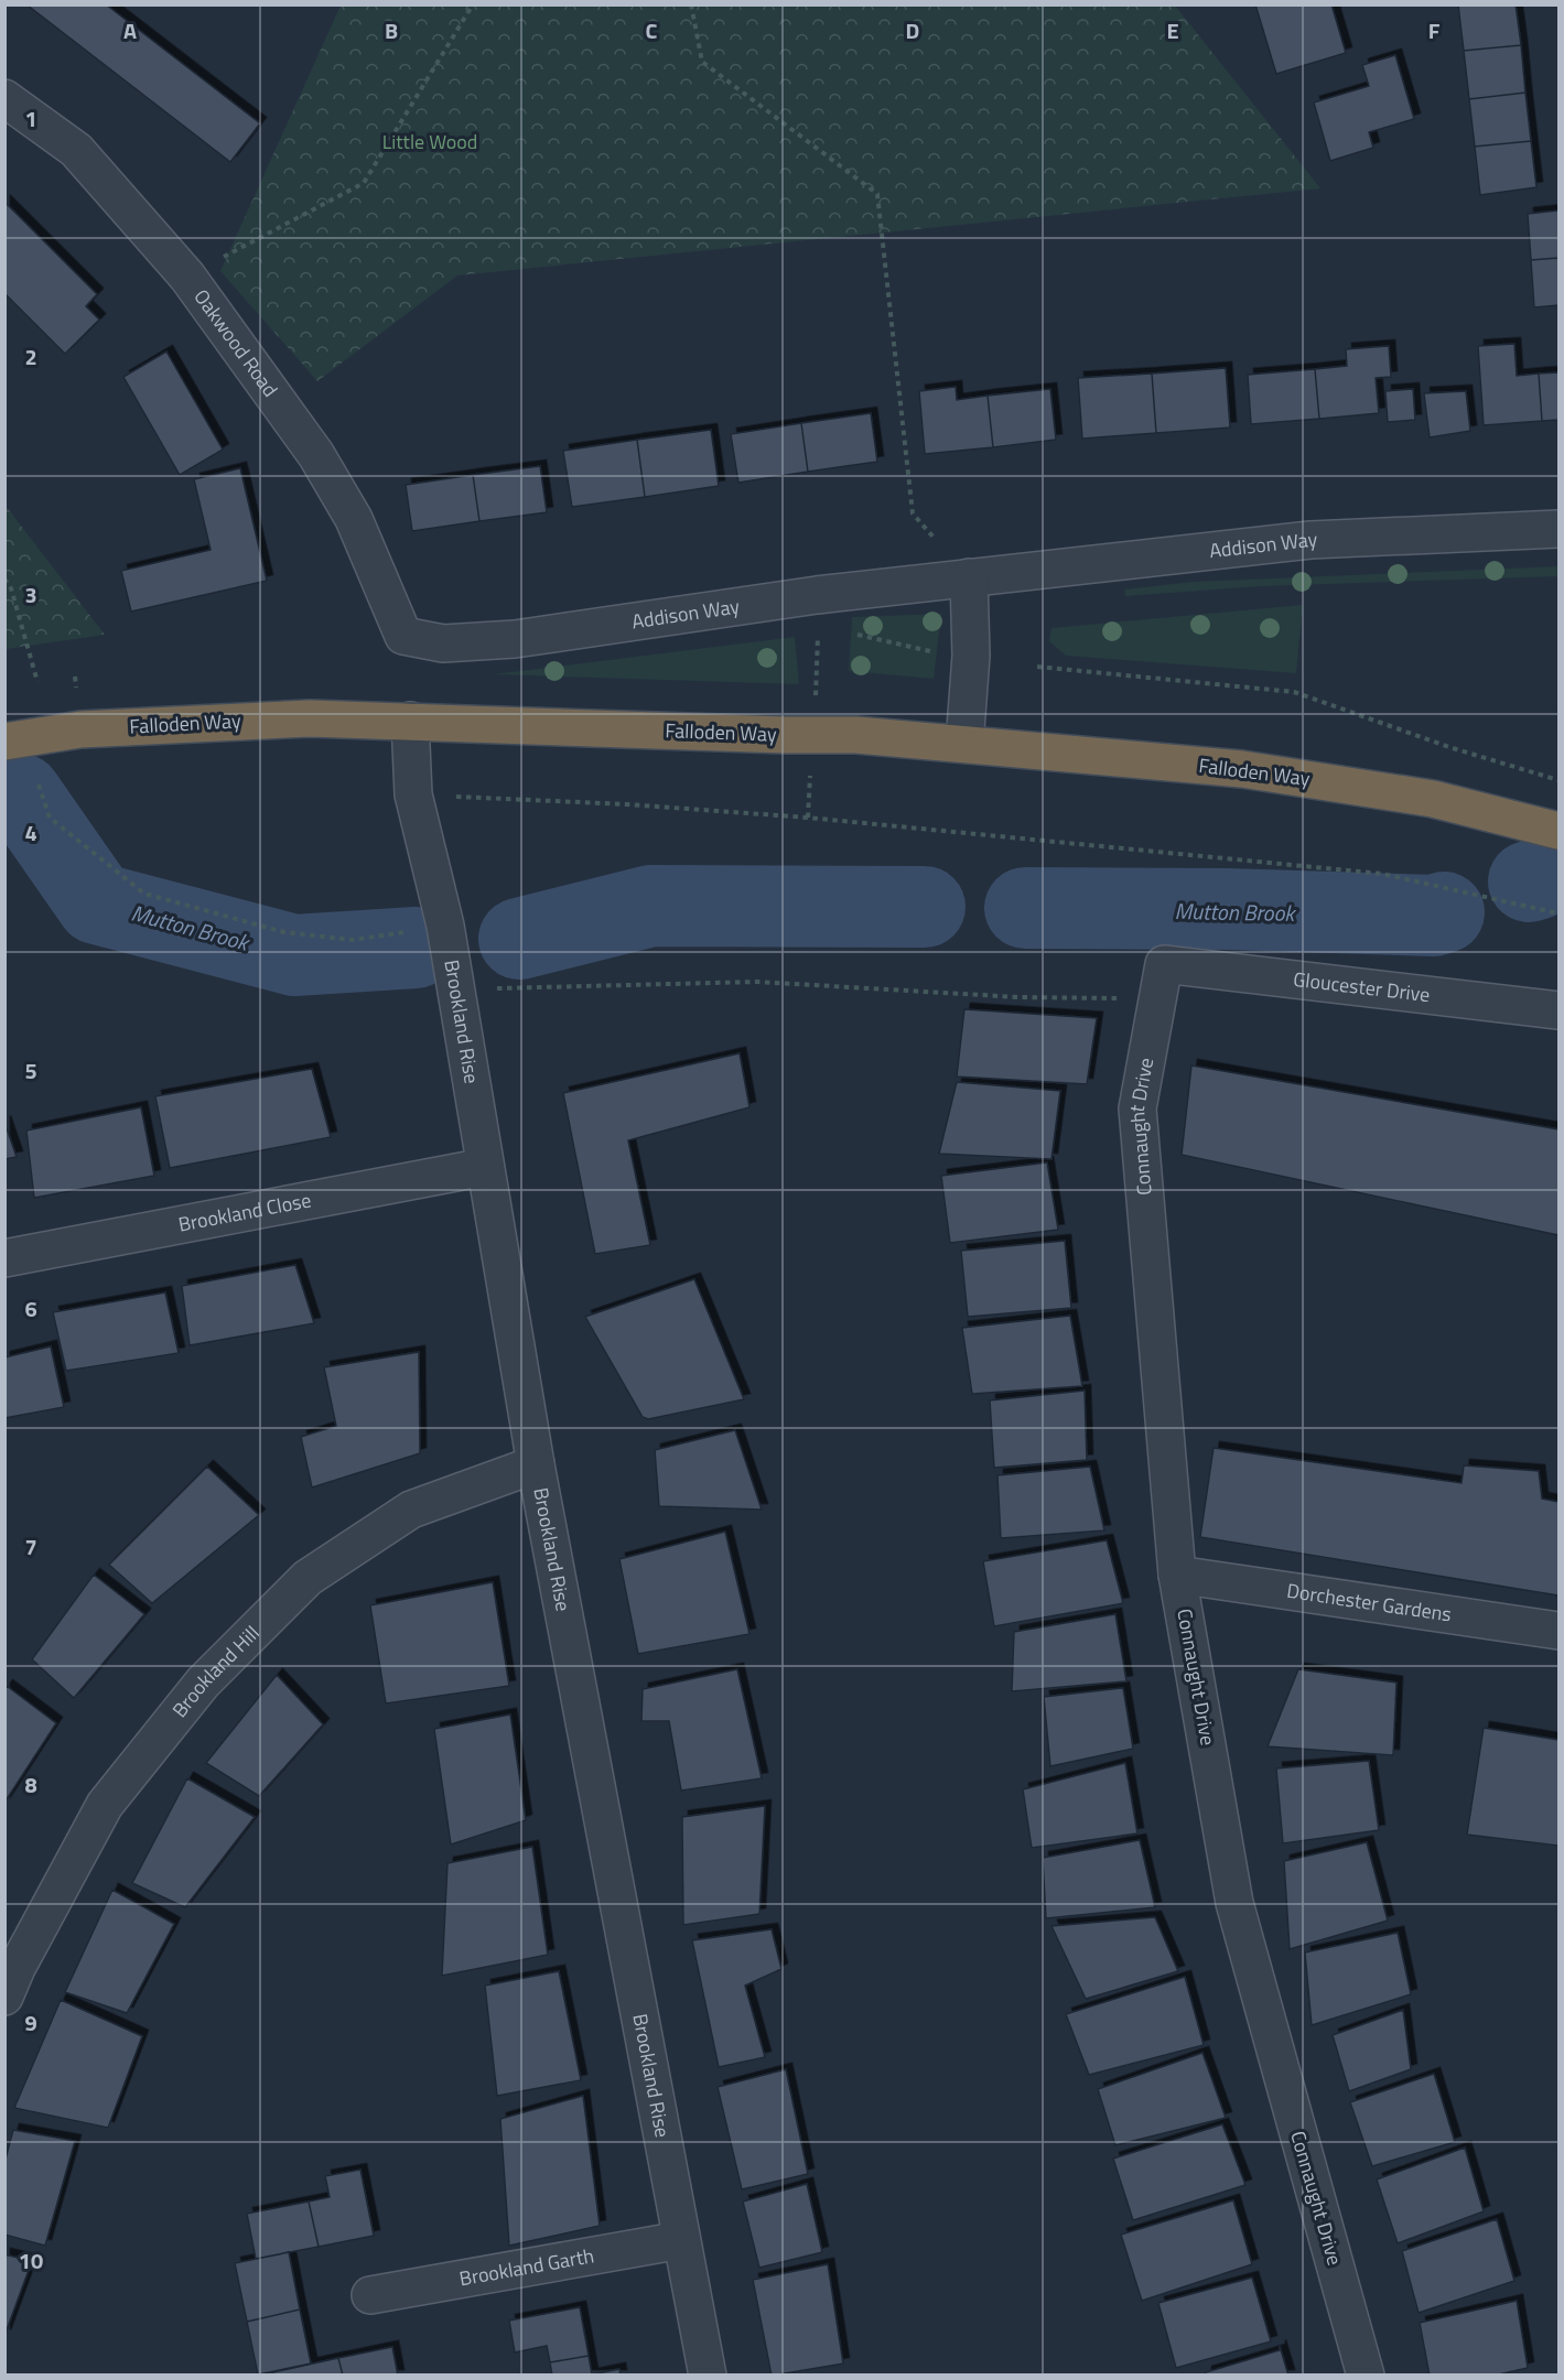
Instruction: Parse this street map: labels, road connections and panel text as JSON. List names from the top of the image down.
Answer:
{
  "streets": {
    "highway": ["Falloden Way"],
    "street": [
      "Oakwood Road",
      "Addison Way",
      "Gloucester Drive",
      "Brookland Rise",
      "Connaught Drive",
      "Brookland Close",
      "Dorchester Gardens",
      "Brookland Hill",
      "Brookland Garth"
    ]
  },
  "crossings": [
    ["Oakwood Road", "Addison Way"],
    ["Falloden Way", "Brookland Rise"],
    ["Gloucester Drive", "Connaught Drive"],
    ["Brookland Rise", "Brookland Close"],
    ["Brookland Rise", "Brookland Hill"],
    ["Brookland Rise", "Brookland Garth"],
    ["Connaught Drive", "Dorchester Gardens"]
  ],
  "water": ["Mutton Brook"],
  "parks": ["Little Wood"],
  "grid": {
    "columns": [
      "A",
      "B",
      "C",
      "D",
      "E",
      "F"
    ],
    "rows": [
      "1",
      "2",
      "3",
      "4",
      "5",
      "6",
      "7",
      "8",
      "9",
      "10"
    ]
  }
}
